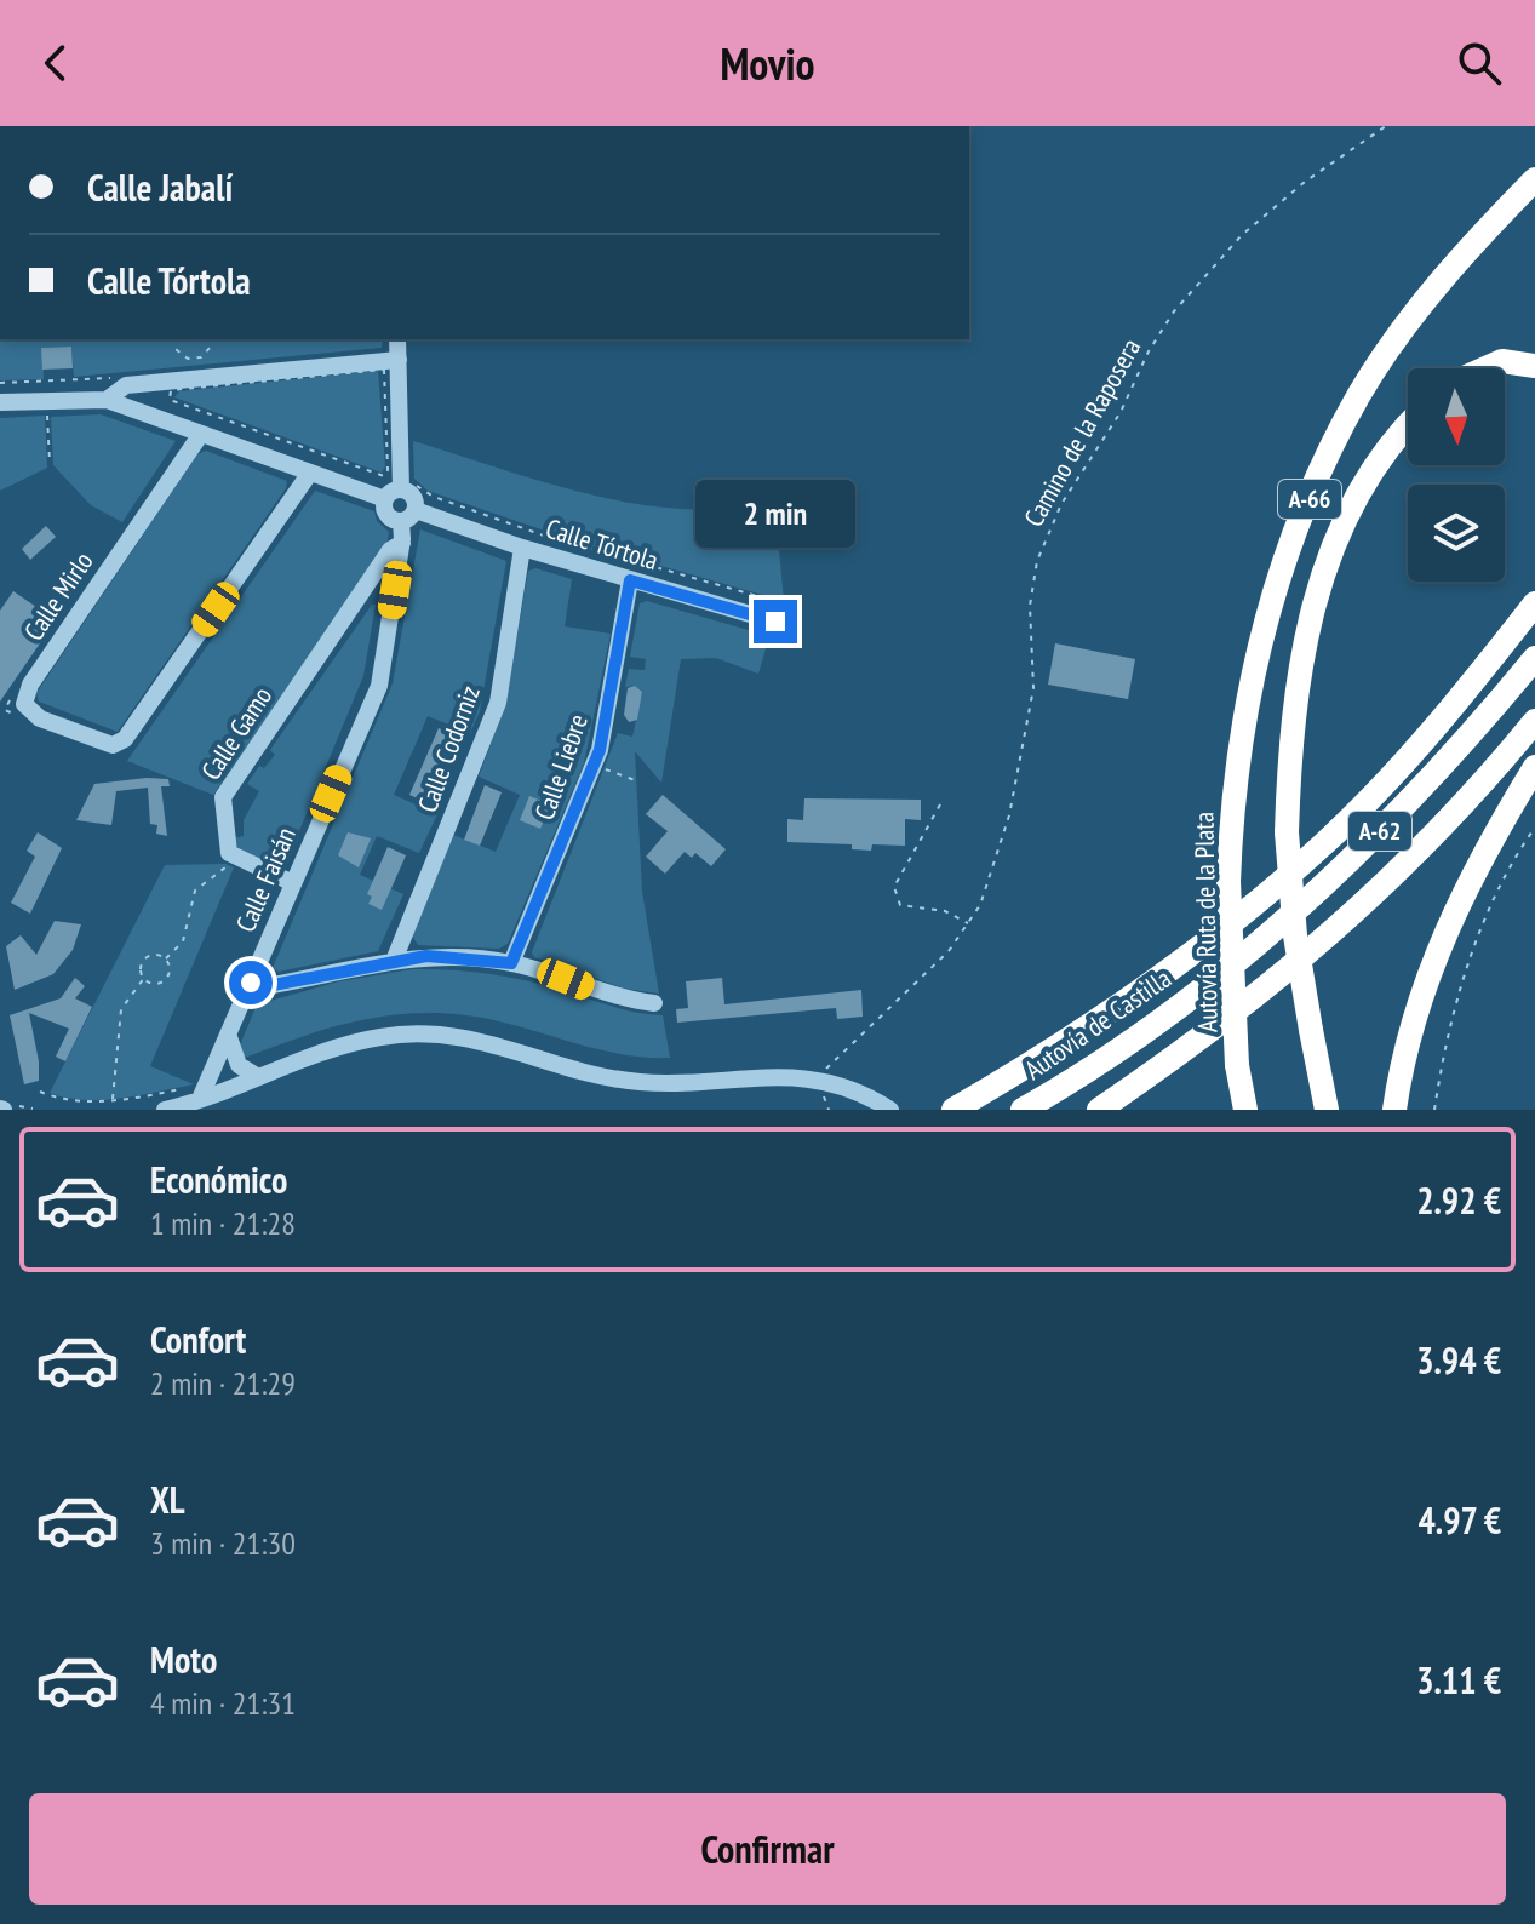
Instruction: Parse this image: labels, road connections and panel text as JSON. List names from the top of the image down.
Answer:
{
  "streets": {
    "highway": [
      "A-66",
      "A-62",
      "Autovía Ruta de la Plata",
      "Autovía de Castilla"
    ],
    "street": [
      "Calle Tórtola",
      "Calle Mirlo",
      "Calle Gamo",
      "Calle Codorniz",
      "Calle Liebre",
      "Calle Faisán"
    ],
    "path": ["Camino de la Raposera"]
  },
  "crossings": [
    ["Calle Tórtola", "Calle Codorniz"],
    ["Calle Tórtola", "Calle Liebre"],
    ["Calle Tórtola", "Calle Faisán"],
    ["Calle Gamo", "Calle Faisán"]
  ],
  "north": "bottom",
  "page": {
    "header": "Movio",
    "banner": ["Calle Jabalí", "Calle Tórtola"],
    "bubble": "2 min",
    "list": [
      {
        "name": "Económico",
        "note": "1 min · 21:28",
        "value": "2.92 €"
      },
      {
        "name": "Confort",
        "note": "2 min · 21:29",
        "value": "3.94 €"
      },
      {
        "name": "XL",
        "note": "3 min · 21:30",
        "value": "4.97 €"
      },
      {
        "name": "Moto",
        "note": "4 min · 21:31",
        "value": "3.11 €"
      }
    ],
    "buttons": "Confirmar"
  }
}
